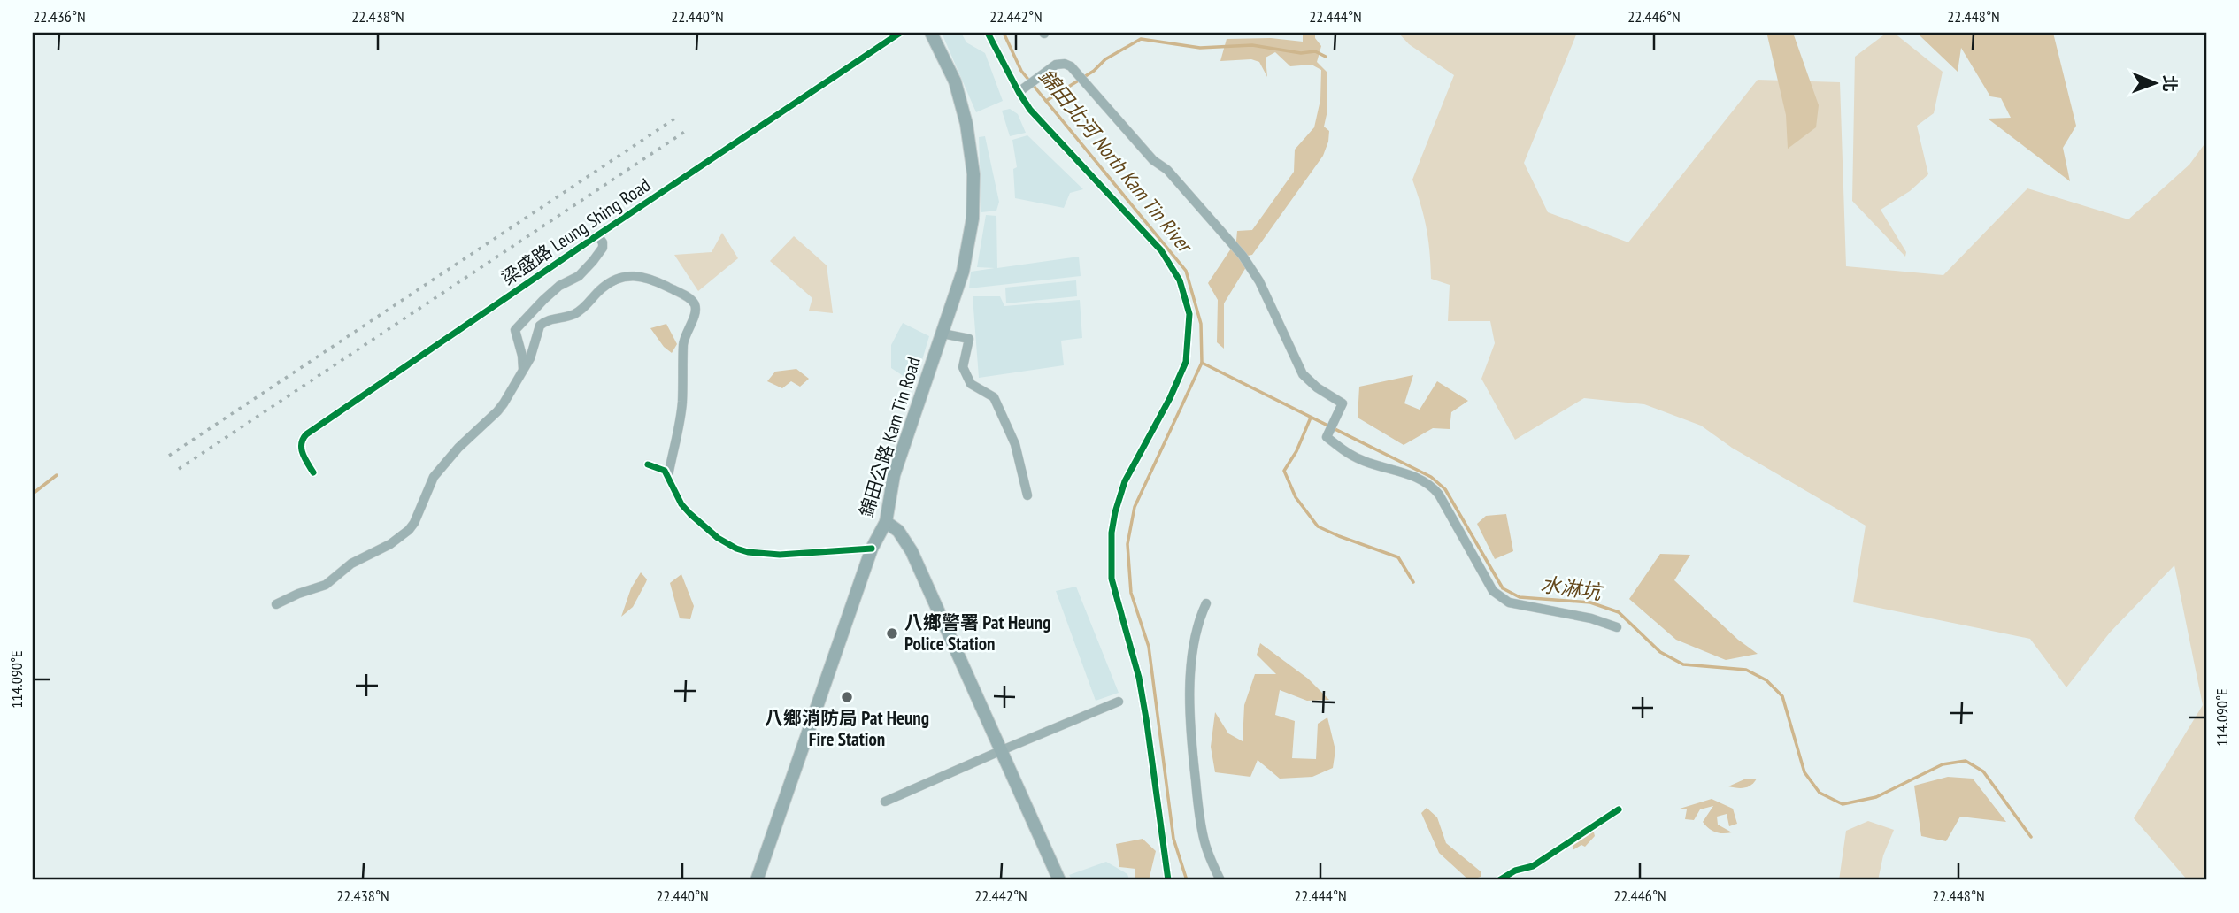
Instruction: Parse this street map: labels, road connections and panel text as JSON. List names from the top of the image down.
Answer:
{
  "streets": {
    "main road": ["錦田公路 Kam Tin Road"],
    "street": ["梁盛路 Leung Shing Road"]
  },
  "water": ["錦田北河 North Kam Tin River", "水淋坑"],
  "places": ["八鄉警署 Pat Heung Police Station", "八鄉消防局 Pat Heung Fire Station"],
  "north": "right",
  "coordinates": [
    "22.436°N",
    "22.438°N",
    "22.440°N",
    "22.442°N",
    "22.444°N",
    "22.446°N",
    "22.448°N",
    "114.090°E"
  ]
}
